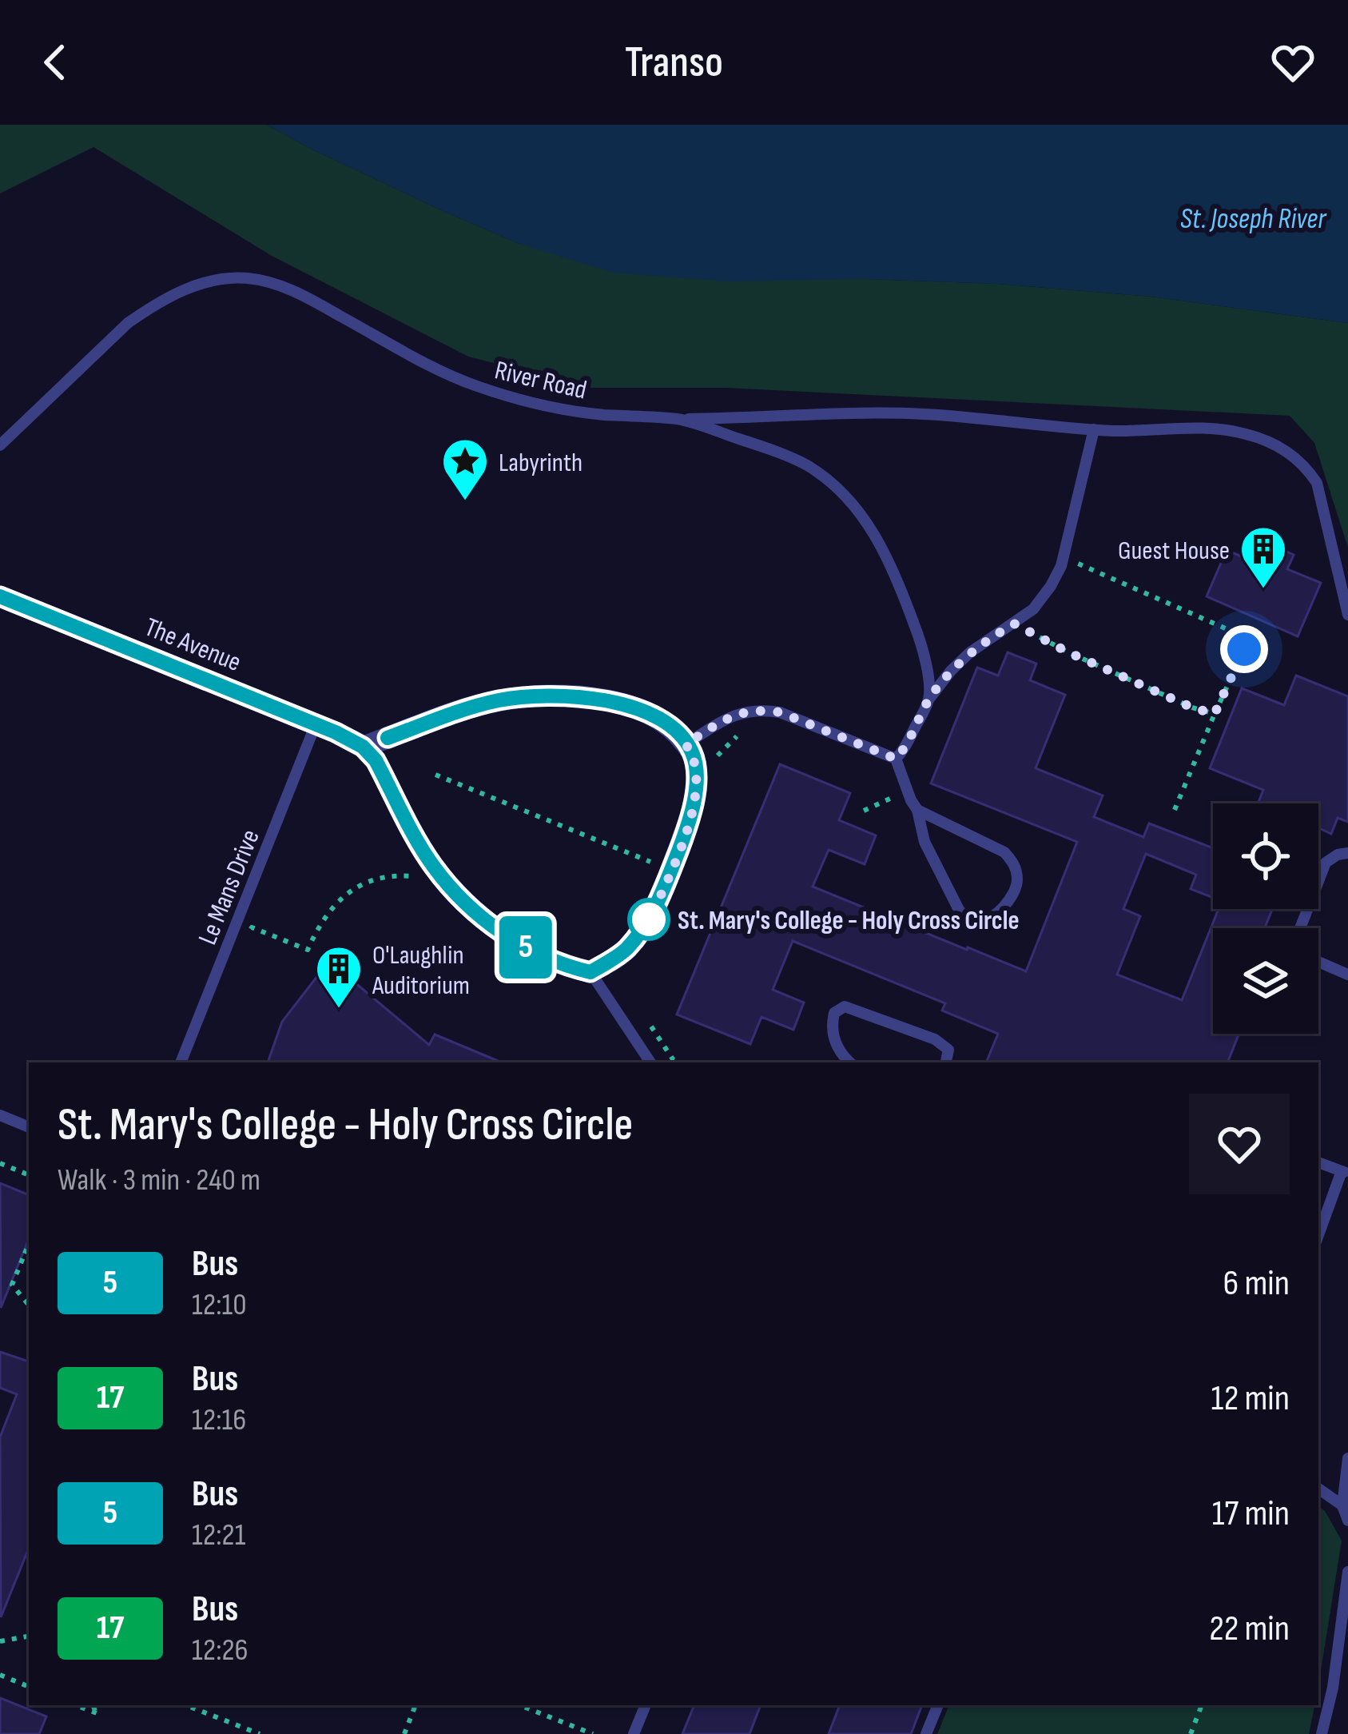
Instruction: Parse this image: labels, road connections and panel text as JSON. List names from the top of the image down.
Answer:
{
  "streets": {
    "street": ["The Avenue"],
    "lane": ["River Road", "Le Mans Drive"]
  },
  "crossings": [
    ["The Avenue", "Le Mans Drive"]
  ],
  "water": ["St. Joseph River"],
  "places": {
    "place": ["Labyrinth"],
    "building": ["Guest House", "O'Laughlin Auditorium"],
    "other": ["St. Mary's College - Holy Cross Circle"]
  },
  "lines": ["bus line 5"],
  "page": {
    "header": "Transo",
    "on_map": "5",
    "heading": ["St. Mary's College - Holy Cross Circle", "Walk · 3 min · 240 m"],
    "list": [
      {
        "mark": "5",
        "name": "Bus",
        "note": "12:10",
        "value": "6 min"
      },
      {
        "mark": "17",
        "name": "Bus",
        "note": "12:16",
        "value": "12 min"
      },
      {
        "mark": "5",
        "name": "Bus",
        "note": "12:21",
        "value": "17 min"
      },
      {
        "mark": "17",
        "name": "Bus",
        "note": "12:26",
        "value": "22 min"
      }
    ]
  }
}
